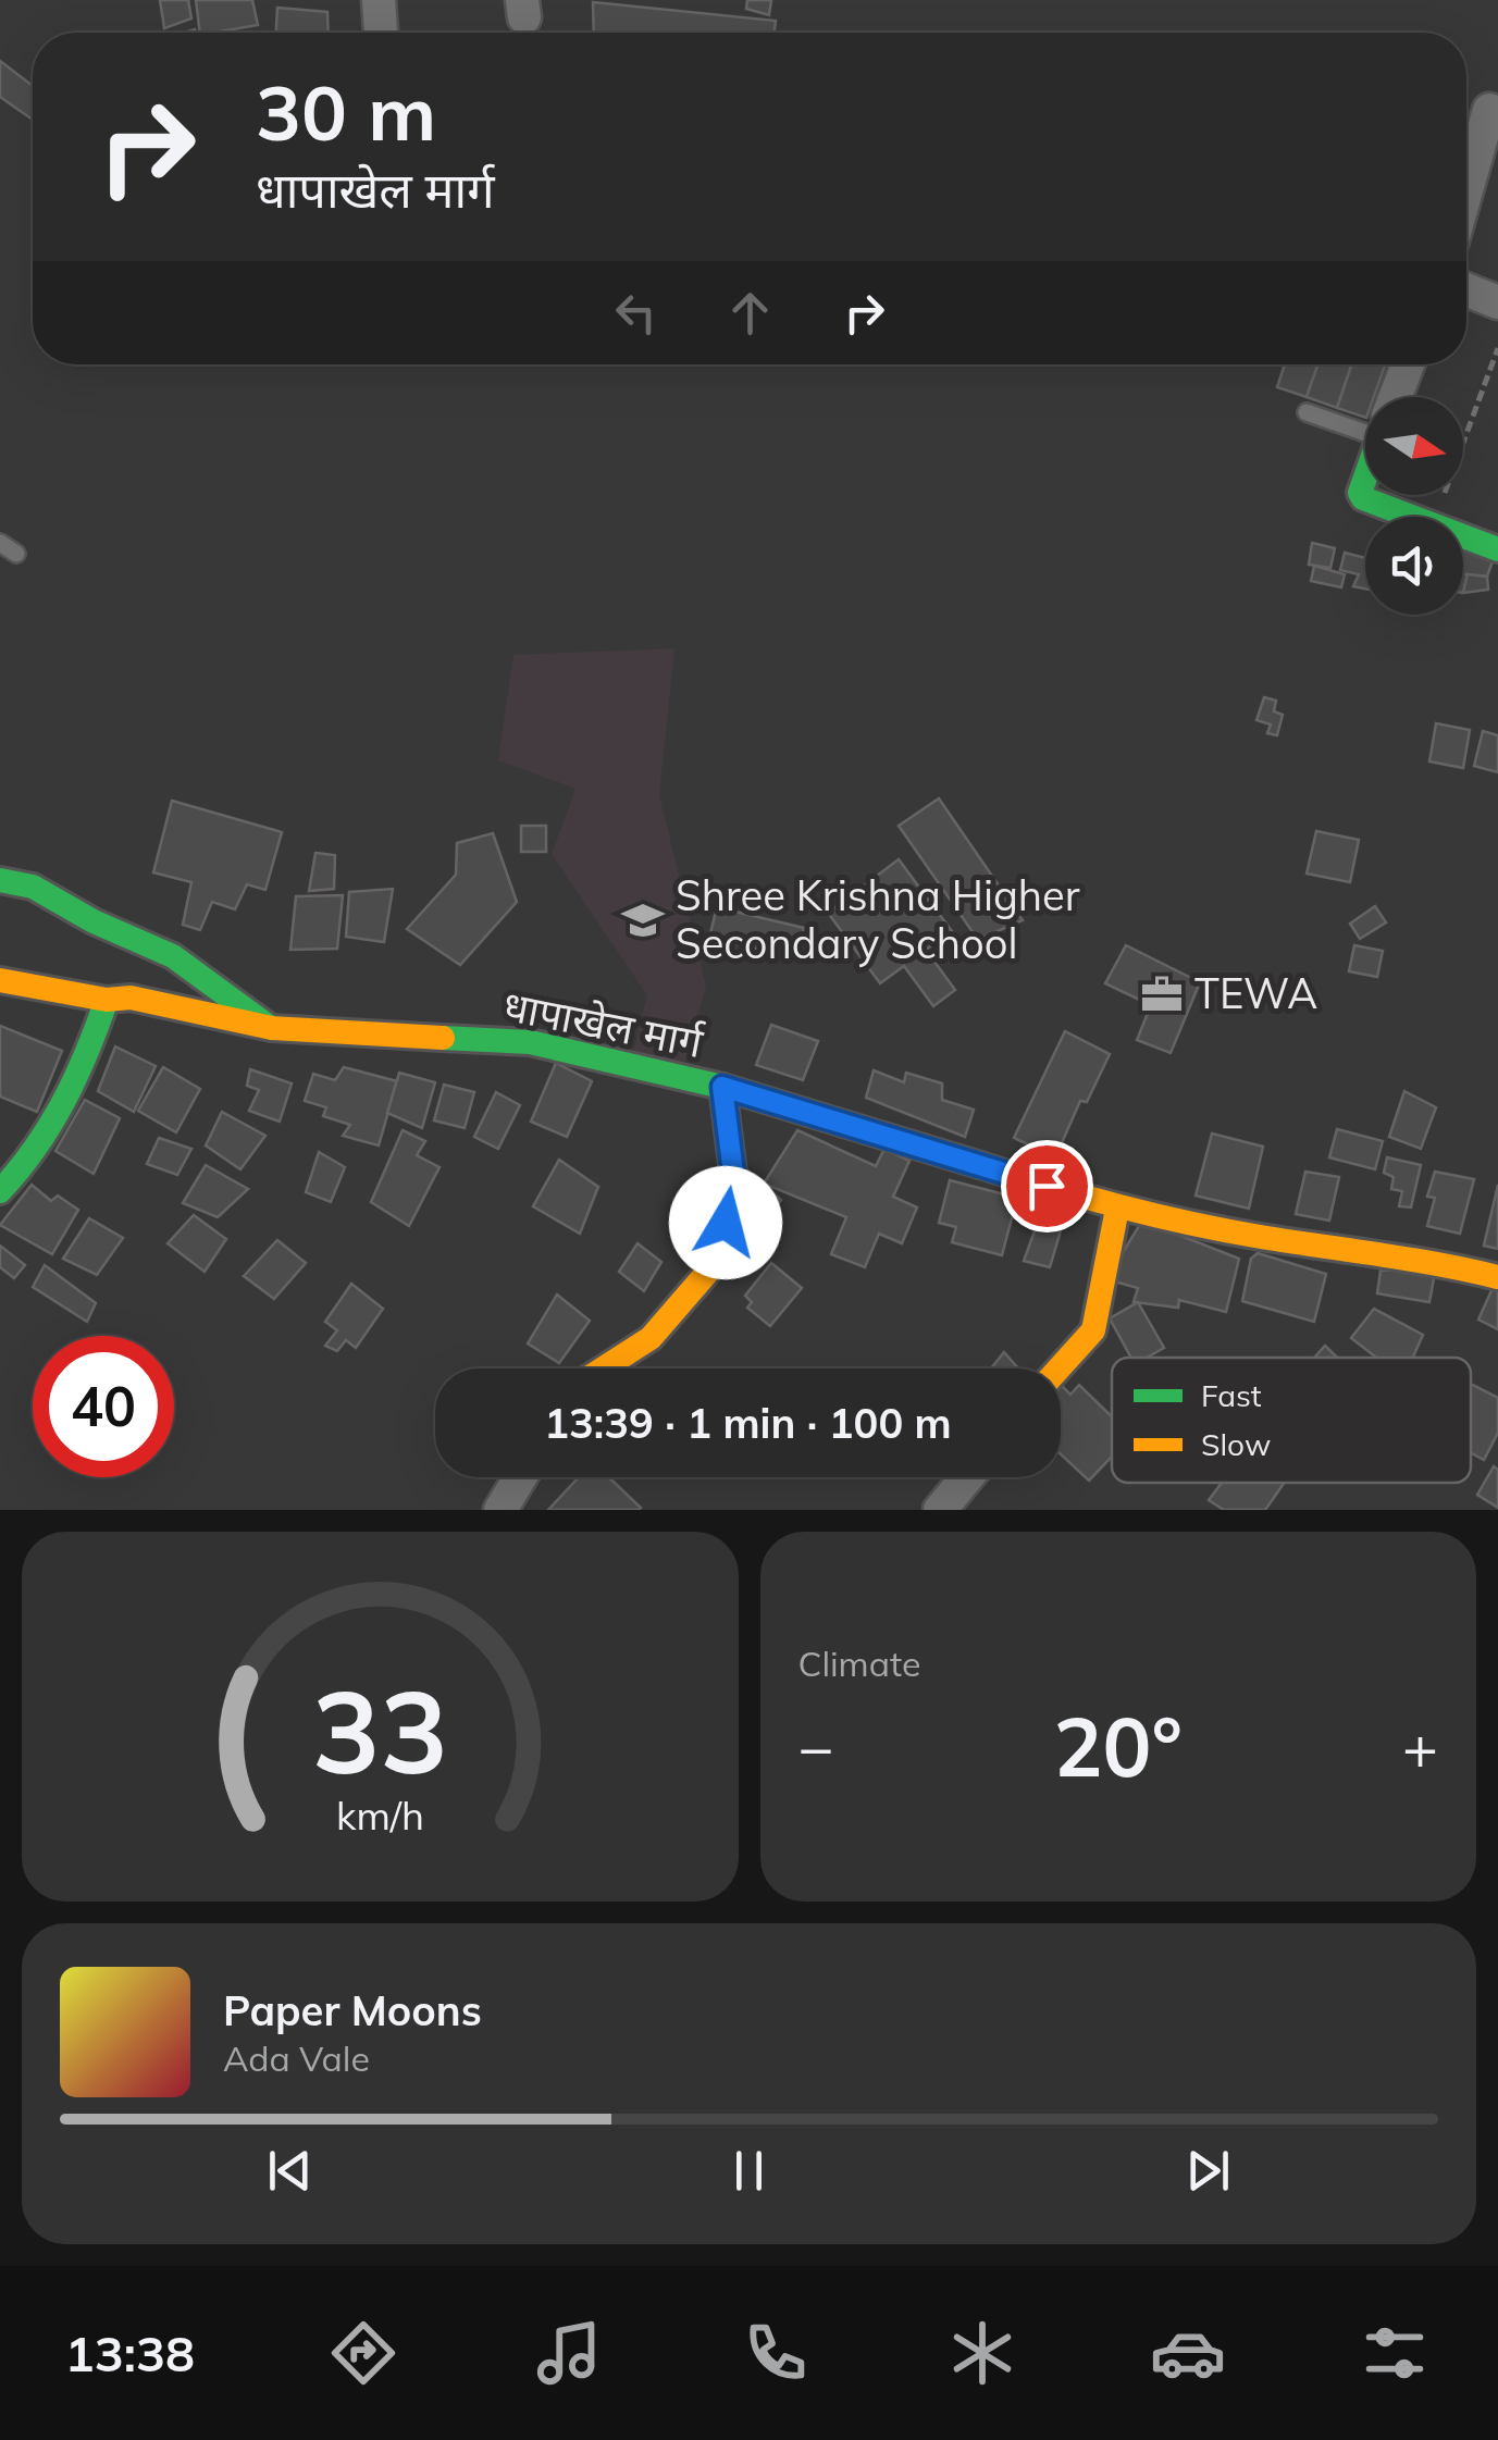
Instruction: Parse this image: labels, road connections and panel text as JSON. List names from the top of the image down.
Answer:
{
  "streets": {
    "main road": ["धापाखेल मार्ग"]
  },
  "places": {
    "school or university": ["Shree Krishna Higher Secondary School"],
    "office": ["TEWA"]
  },
  "legend": ["Fast", "Slow"],
  "north": "right",
  "page": {
    "turn": ["30 m", "धापाखेल मार्ग"],
    "limit": "40",
    "trip": "13:39 · 1 min · 100 m",
    "tile": "Climate",
    "heat": ["−", "20°", "+"],
    "song": ["Paper Moons", "Ada Vale"],
    "tabs": "13:38",
    "gauge": ["33", "km/h"]
  }
}
